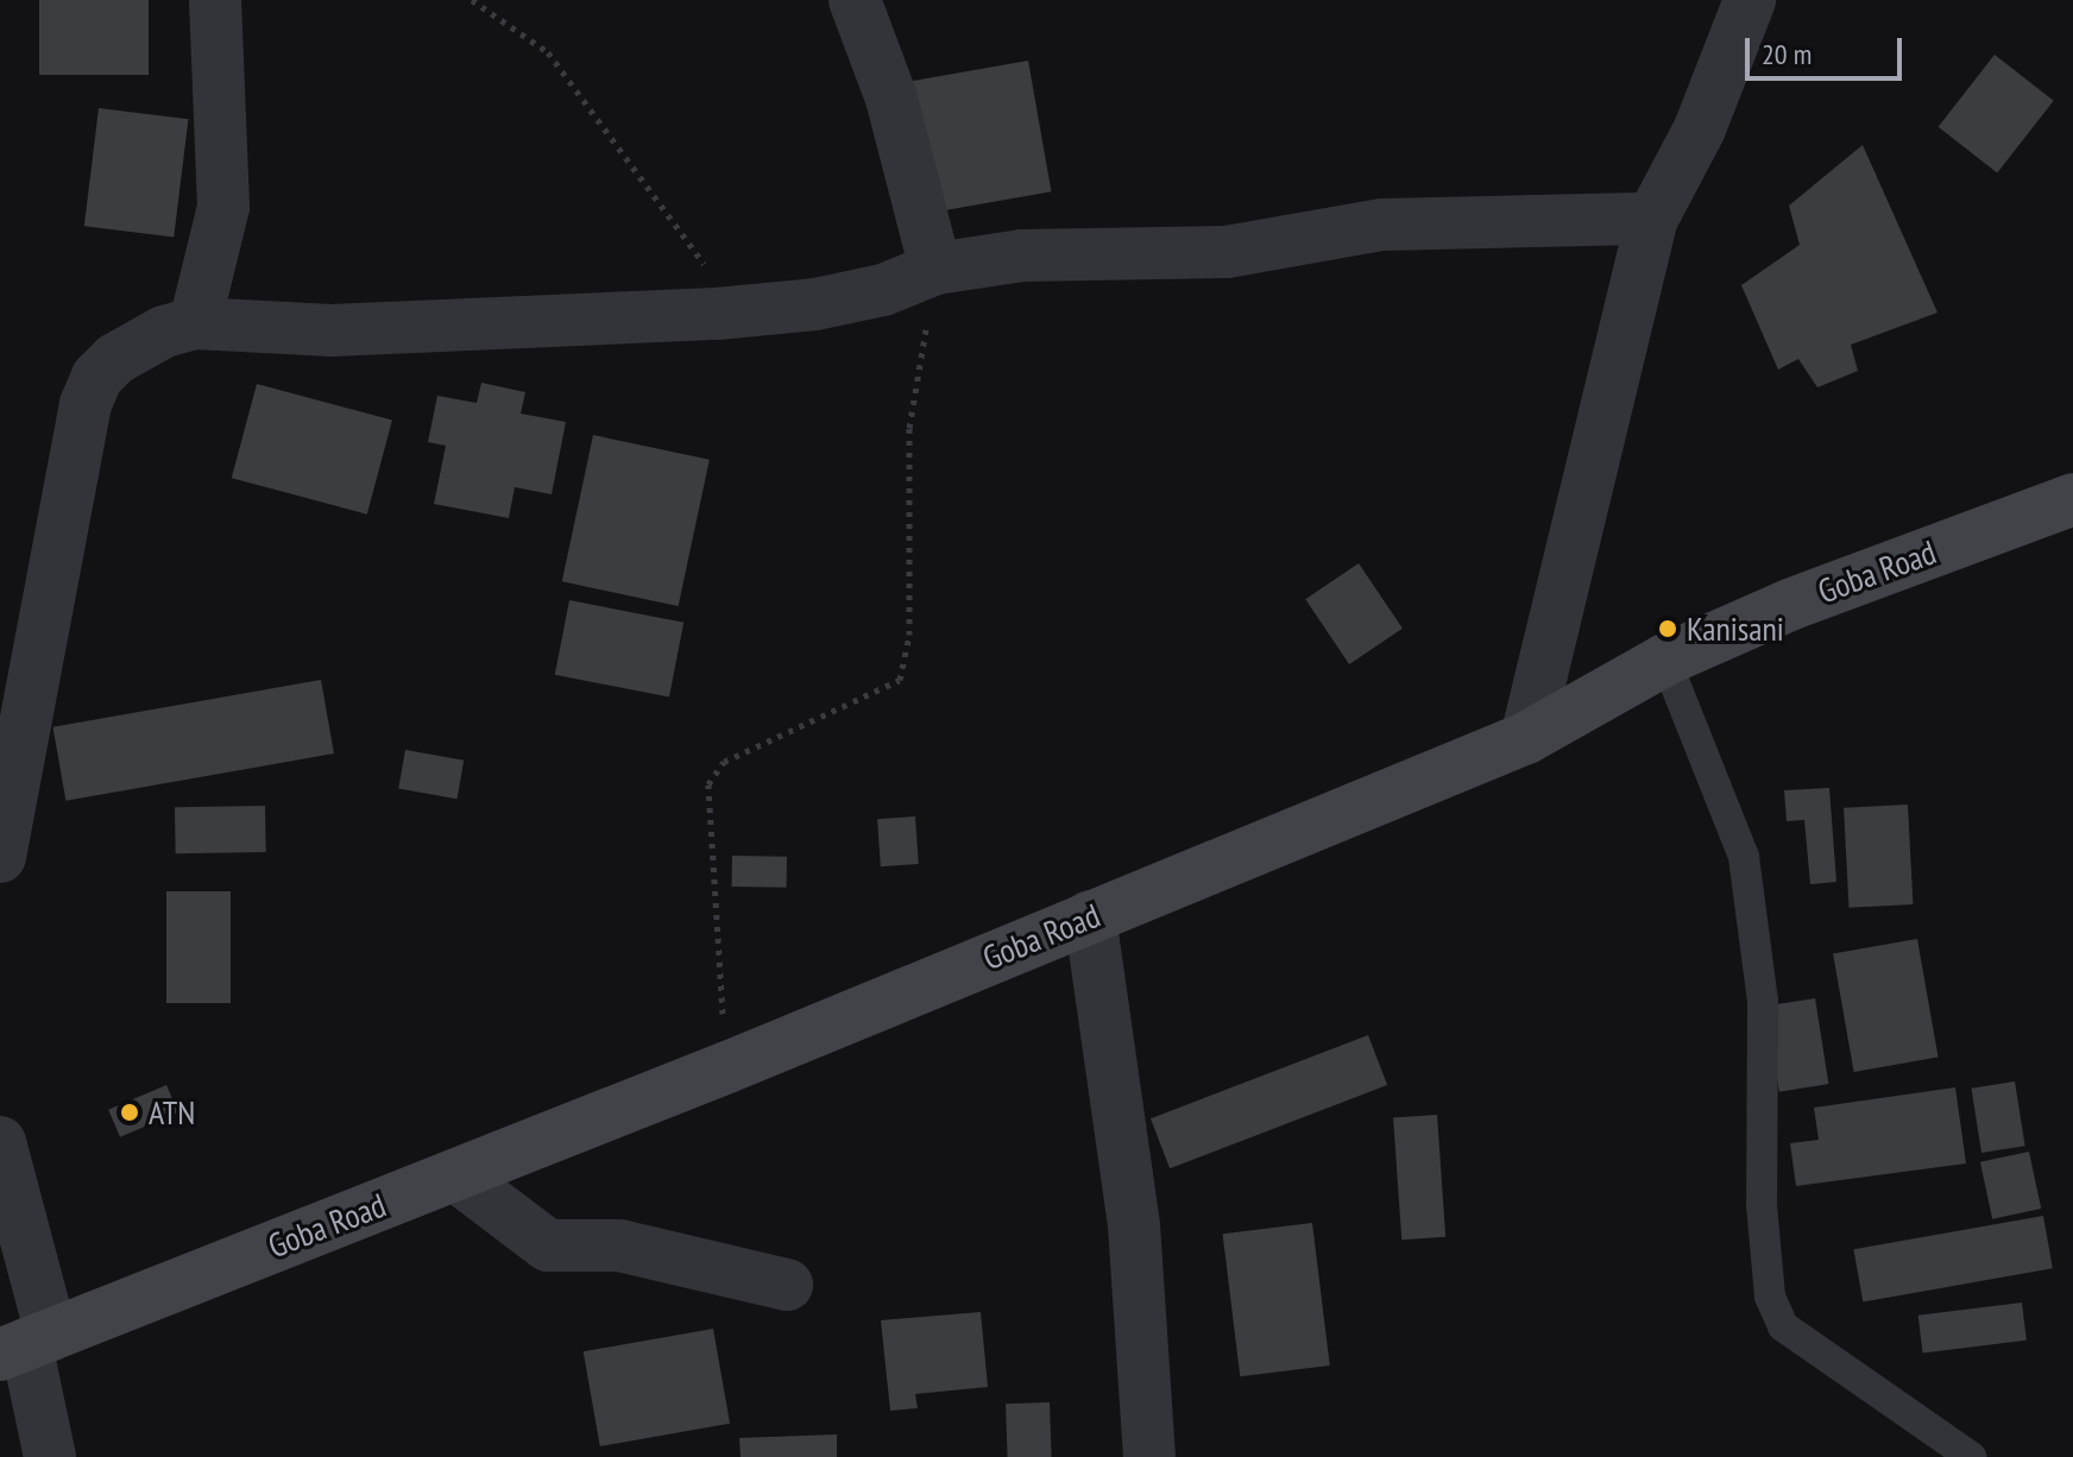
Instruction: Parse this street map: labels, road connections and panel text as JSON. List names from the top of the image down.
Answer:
{
  "streets": {
    "main road": ["Goba Road"]
  },
  "places": ["Kanisani", "ATN"],
  "scale_bar": "20 m"
}
